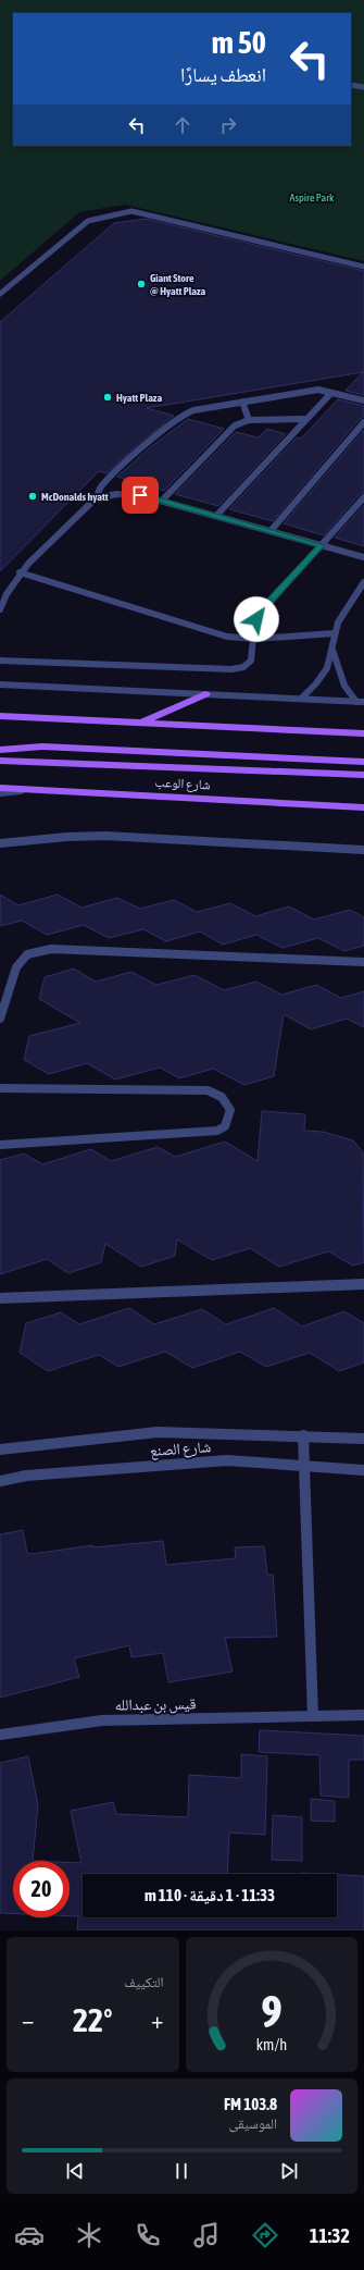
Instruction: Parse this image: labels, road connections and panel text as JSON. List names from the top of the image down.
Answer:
{
  "streets": {
    "main road": ["شارع الوعب"],
    "street": ["شارع الصنع", "قيس بن عبدالله"]
  },
  "parks": ["Aspire Park"],
  "places": ["Giant Store @ Hyatt Plaza", "Hyatt Plaza", "McDonalds hyatt"],
  "page": {
    "turn": ["50 m", "انعطف يسارًا"],
    "limit": "20",
    "trip": "11:33 · 1 دقيقة · 110 m",
    "tile": "التكييف",
    "heat": ["−", "22°", "+"],
    "song": ["103.8 FM", "الموسيقى"],
    "tabs": "11:32",
    "gauge": ["9", "km/h"]
  }
}
